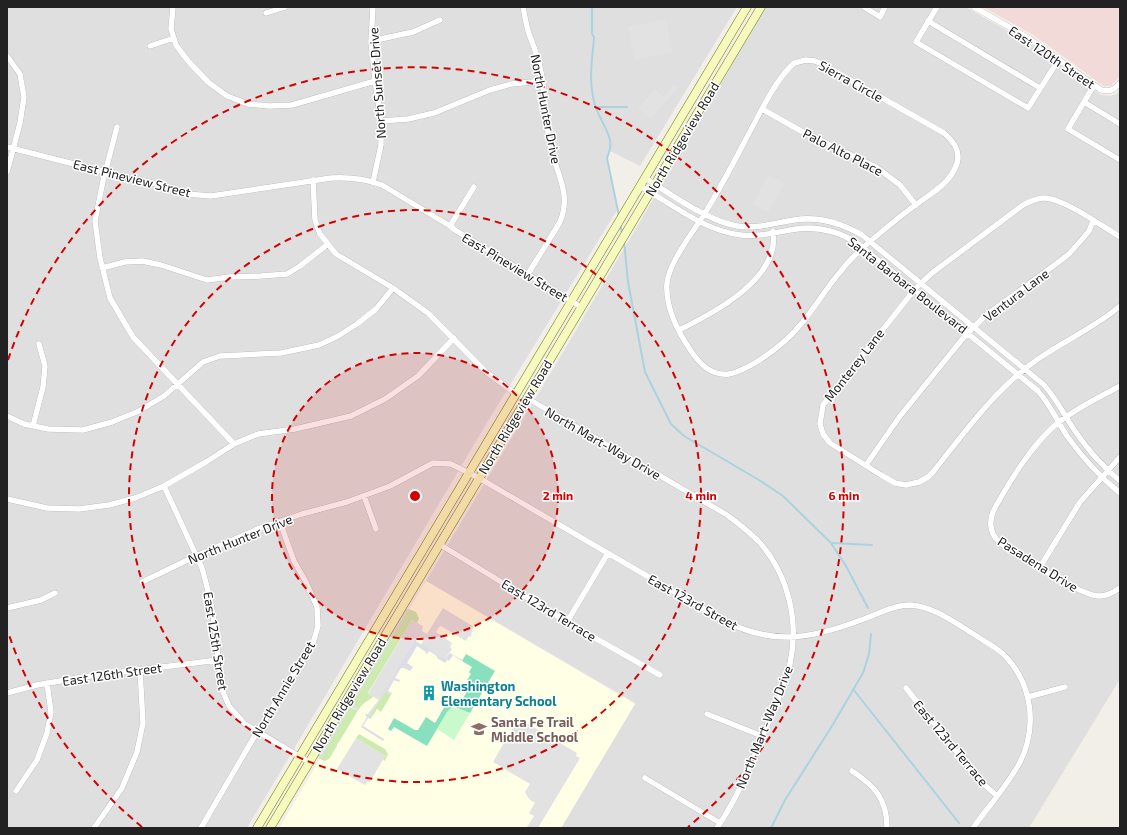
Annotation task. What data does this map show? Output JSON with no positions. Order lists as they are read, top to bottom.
{
  "streets": {
    "main road": ["North Ridgeview Road"],
    "street": [
      "East 120th Street",
      "Sierra Circle",
      "North Sunset Drive",
      "North Hunter Drive",
      "Palo Alto Place",
      "East Pineview Street",
      "Santa Barbara Boulevard",
      "Ventura Lane",
      "Monterey Lane",
      "North Mart-Way Drive",
      "Pasadena Drive",
      "East 123rd Street",
      "East 123rd Terrace",
      "East 125th Street",
      "East 126th Street",
      "North Annie Street"
    ]
  },
  "crossings": [
    ["Sierra Circle", "Palo Alto Place"],
    ["Sierra Circle", "Santa Barbara Boulevard"],
    ["North Sunset Drive", "East Pineview Street"],
    ["North Hunter Drive", "North Ridgeview Road"],
    ["North Hunter Drive", "East Pineview Street"],
    ["North Hunter Drive", "East 123rd Street"],
    ["North Hunter Drive", "East 125th Street"],
    ["North Hunter Drive", "North Annie Street"],
    ["North Ridgeview Road", "East Pineview Street"],
    ["North Ridgeview Road", "Santa Barbara Boulevard"],
    ["North Ridgeview Road", "North Mart-Way Drive"],
    ["North Ridgeview Road", "East 123rd Street"],
    ["North Ridgeview Road", "East 123rd Terrace"],
    ["North Ridgeview Road", "East 125th Street"],
    ["Santa Barbara Boulevard", "Ventura Lane"],
    ["Santa Barbara Boulevard", "Monterey Lane"],
    ["Santa Barbara Boulevard", "Pasadena Drive"],
    ["Ventura Lane", "Monterey Lane"],
    ["North Mart-Way Drive", "East 123rd Street"],
    ["East 123rd Street", "East 123rd Terrace"],
    ["East 125th Street", "East 126th Street"],
    ["East 125th Street", "North Annie Street"]
  ],
  "places": {
    "building": ["Washington Elementary School"],
    "school or university": ["Santa Fe Trail Middle School"]
  },
  "rings": ["2 min", "4 min", "6 min"]
}
